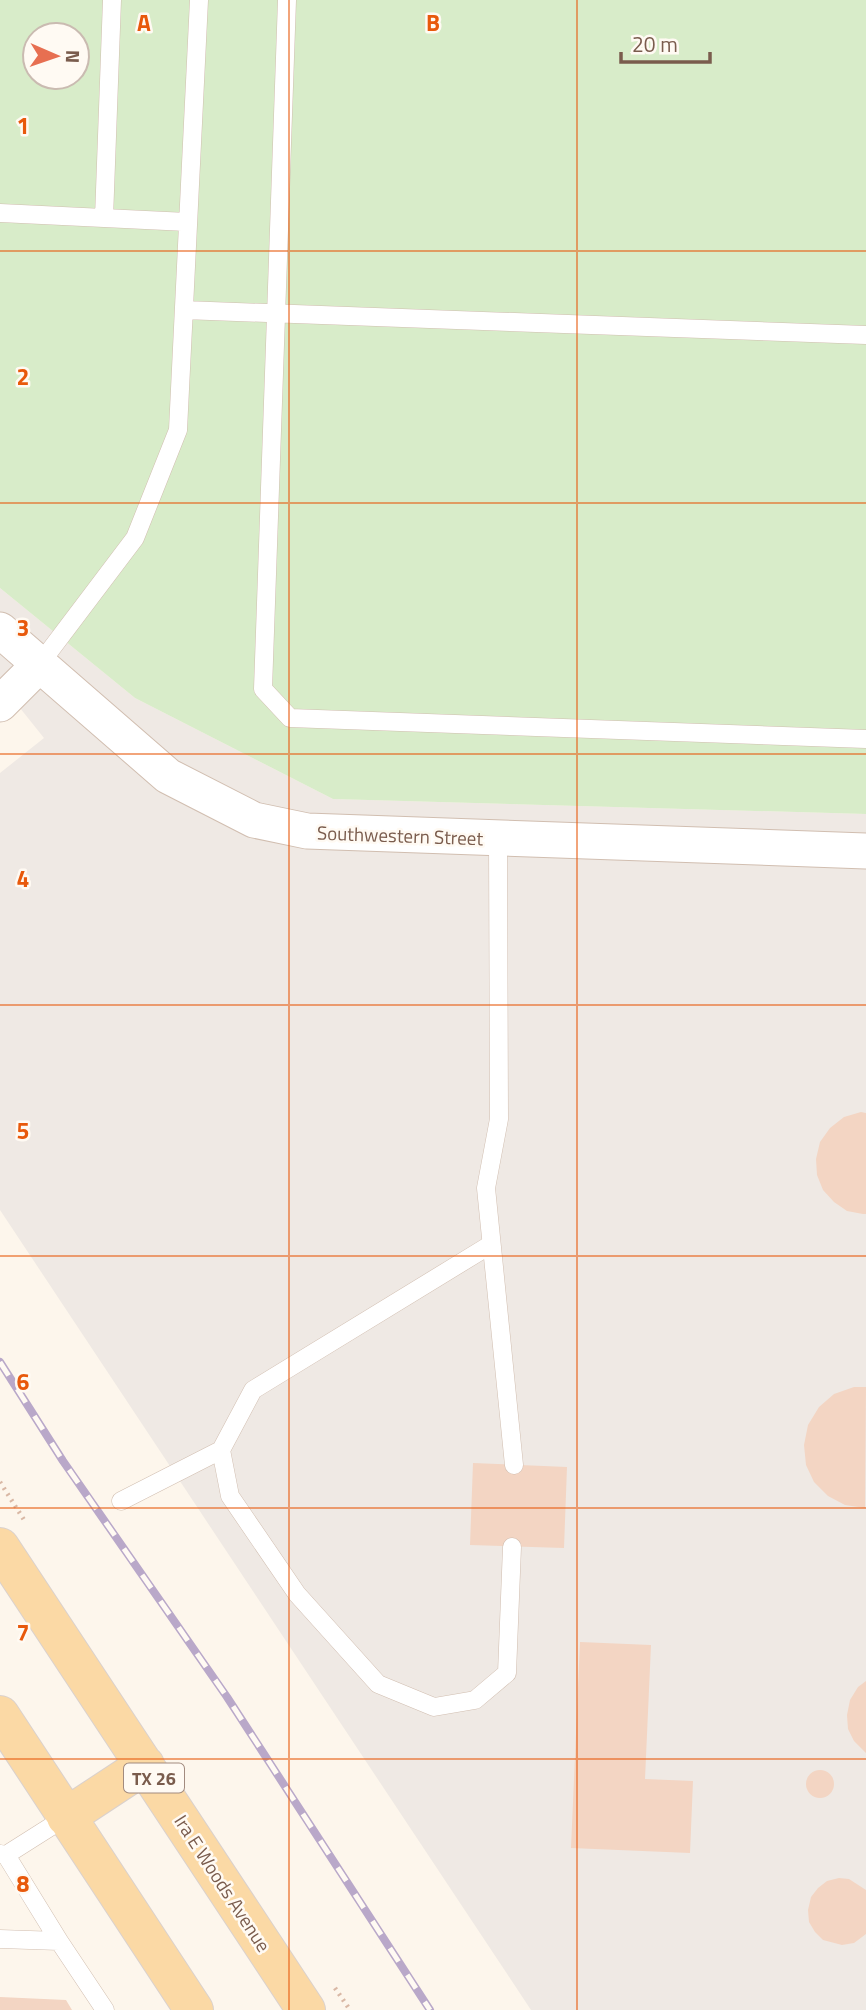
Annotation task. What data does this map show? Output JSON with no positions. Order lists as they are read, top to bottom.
{
  "streets": {
    "main road": ["TX 26", "Ira E Woods Avenue"],
    "street": ["Southwestern Street"]
  },
  "scale_bar": "20 m",
  "north": "right",
  "grid": {
    "columns": ["A", "B"],
    "rows": [
      "1",
      "2",
      "3",
      "4",
      "5",
      "6",
      "7",
      "8"
    ]
  }
}
